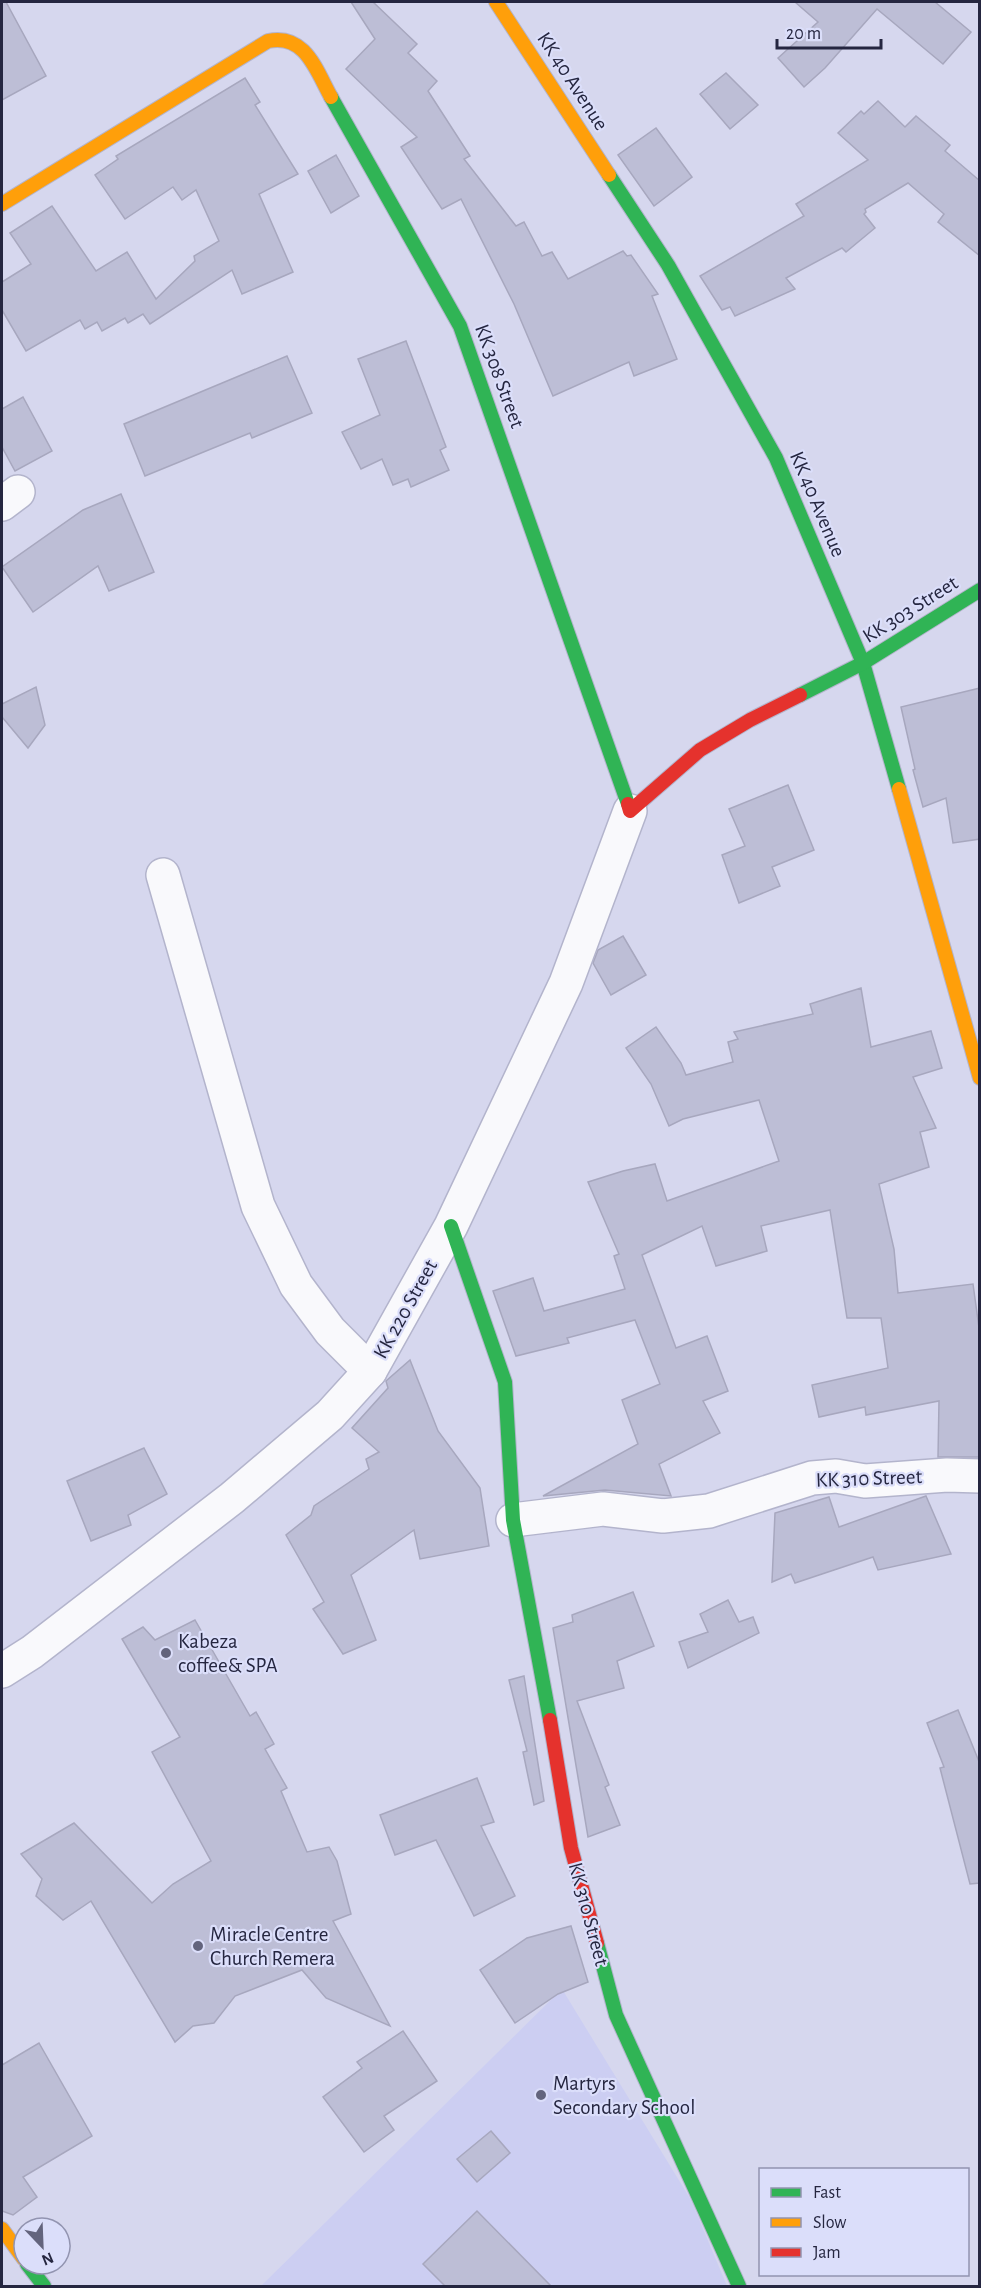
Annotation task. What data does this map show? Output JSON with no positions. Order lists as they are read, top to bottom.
{
  "streets": {
    "street": [
      "KK 40 Avenue",
      "KK 308 Street",
      "KK 303 Street",
      "KK 220 Street",
      "KK 310 Street"
    ]
  },
  "crossings": [
    ["KK 40 Avenue", "KK 303 Street"],
    ["KK 308 Street", "KK 220 Street"],
    ["KK 220 Street", "KK 310 Street"]
  ],
  "places": ["Kabeza coffee& SPA", "Miracle Centre Church Remera", "Martyrs Secondary School"],
  "legend": ["Fast", "Slow", "Jam"],
  "scale_bar": "20 m",
  "north": "bottom right"
}
